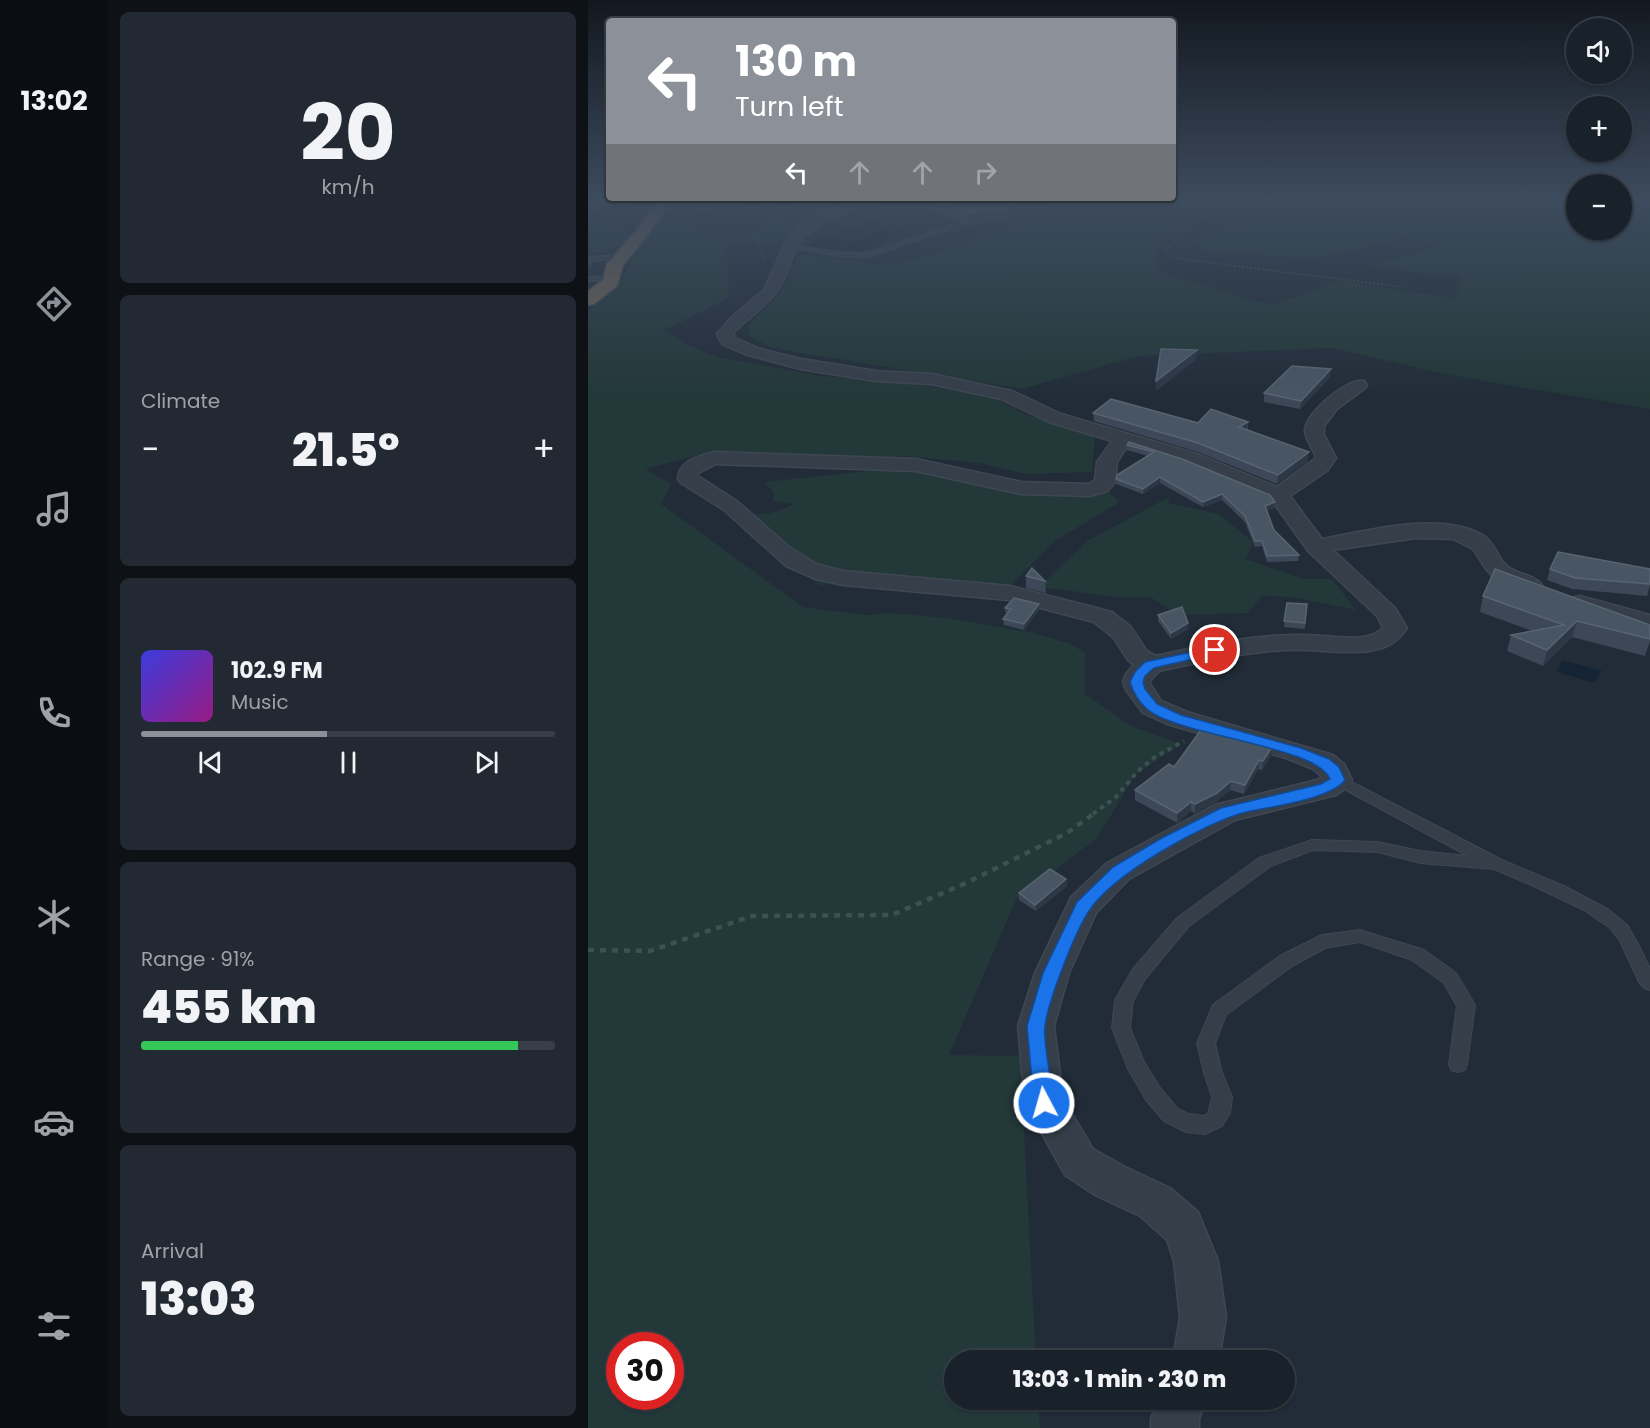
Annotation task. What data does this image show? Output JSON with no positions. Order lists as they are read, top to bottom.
{
  "page": {
    "tabs": "13:02",
    "tile": [
      ["20", "km/h"],
      "Climate",
      ["Range · 91%", "455 km"],
      ["Arrival", "13:03"]
    ],
    "map_buttons": ["+", "−"],
    "turn": ["130 m", "Turn left"],
    "heat": ["−", "21.5°", "+"],
    "song": ["102.9 FM", "Music"],
    "limit": "30",
    "trip": "13:03 · 1 min · 230 m"
  }
}
